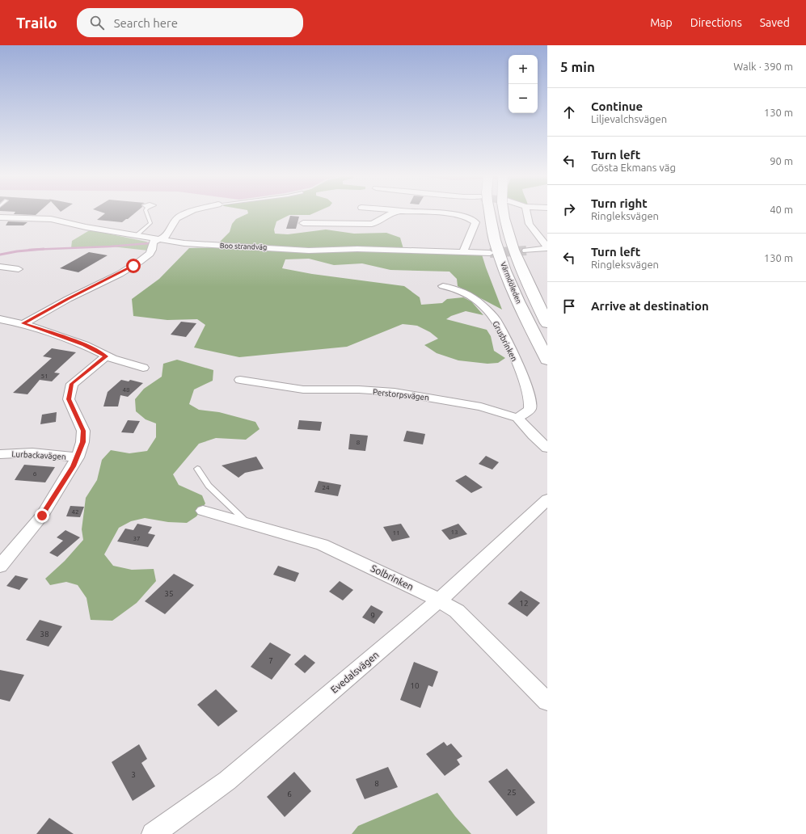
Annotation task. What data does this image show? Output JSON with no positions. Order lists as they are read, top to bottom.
{
  "streets": {
    "highway": ["Värmdöleden"],
    "street": [
      "Boo strandväg",
      "Grusbrinken",
      "Perstorpsvägen",
      "Lurbackavägen",
      "Solbrinken",
      "Evedalsvägen"
    ]
  },
  "crossings": [
    ["Grusbrinken", "Perstorpsvägen"],
    ["Solbrinken", "Evedalsvägen"]
  ],
  "house_numbers": [
    "51",
    "48",
    "8",
    "6",
    "24",
    "42",
    "13",
    "11",
    "37",
    "35",
    "12",
    "9",
    "38",
    "7",
    "10",
    "3",
    "8",
    "25",
    "6"
  ],
  "page": {
    "header": "Trailo",
    "search": "Search here",
    "nav": ["Map", "Directions", "Saved"],
    "heading": ["5 min", "Walk · 390 m"],
    "map_buttons": ["+", "−"],
    "list": [
      ["Continue", "Liljevalchsvägen", "130 m"],
      ["Turn left", "Gösta Ekmans väg", "90 m"],
      ["Turn right", "Ringleksvägen", "40 m"],
      ["Turn left", "Ringleksvägen", "130 m"],
      "Arrive at destination"
    ]
  }
}
